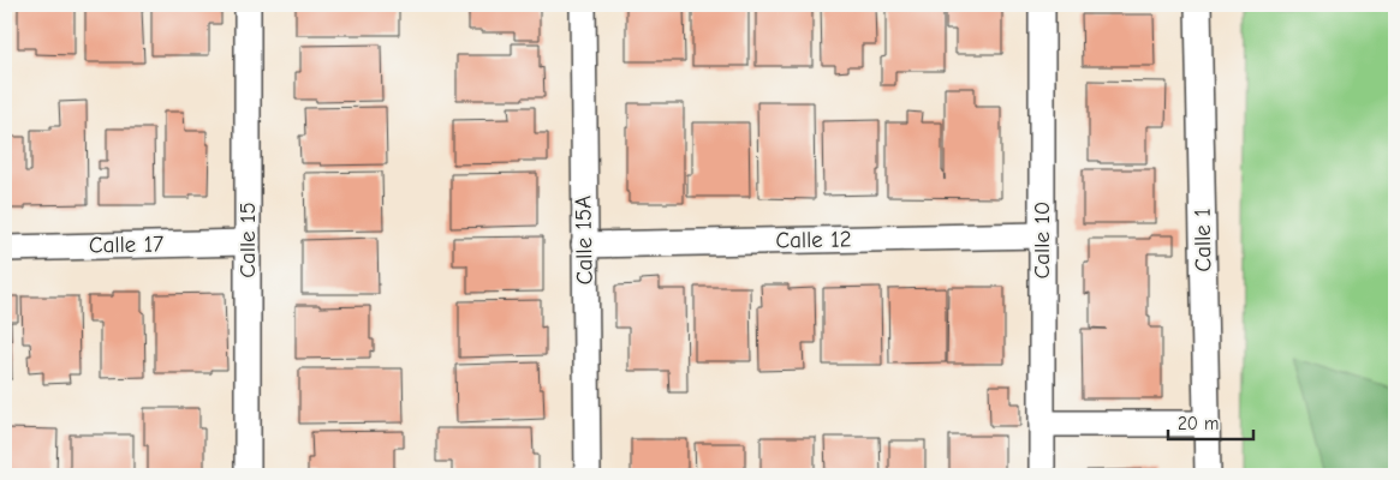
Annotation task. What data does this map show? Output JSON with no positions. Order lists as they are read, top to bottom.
{
  "streets": {
    "street": [
      "Calle 15",
      "Calle 15A",
      "Calle 12",
      "Calle 10",
      "Calle 1",
      "Calle 17"
    ]
  },
  "crossings": [
    ["Calle 15", "Calle 17"],
    ["Calle 15A", "Calle 12"],
    ["Calle 12", "Calle 10"]
  ],
  "scale_bar": "20 m"
}
